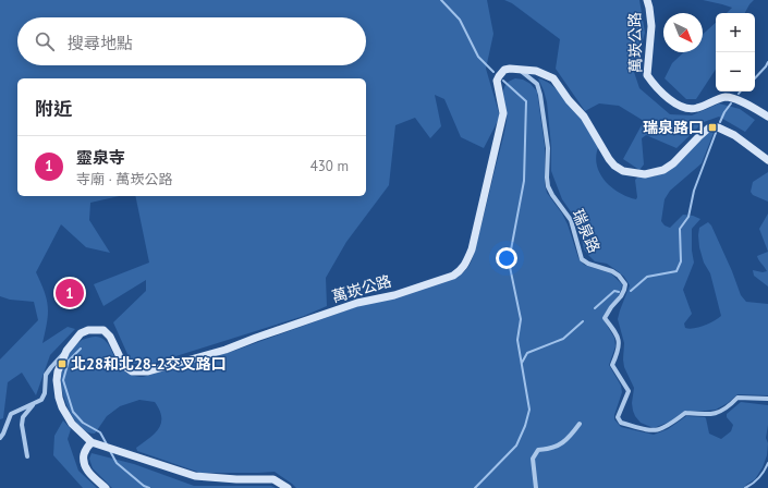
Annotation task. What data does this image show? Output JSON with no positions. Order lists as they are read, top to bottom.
{
  "streets": {
    "street": ["萬崁公路", "瑞泉路"]
  },
  "crossings": [
    ["萬崁公路", "瑞泉路"]
  ],
  "places": {
    "transit": ["瑞泉路口", "北28和北28-2交叉路口"]
  },
  "north": "bottom right",
  "page": {
    "map_buttons": ["+", "−"],
    "search": "搜尋地點",
    "heading": "附近",
    "list": [
      {
        "mark": "1",
        "name": "靈泉寺",
        "note": "寺廟 · 萬崁公路",
        "value": "430 m"
      }
    ],
    "pins": "1"
  }
}
